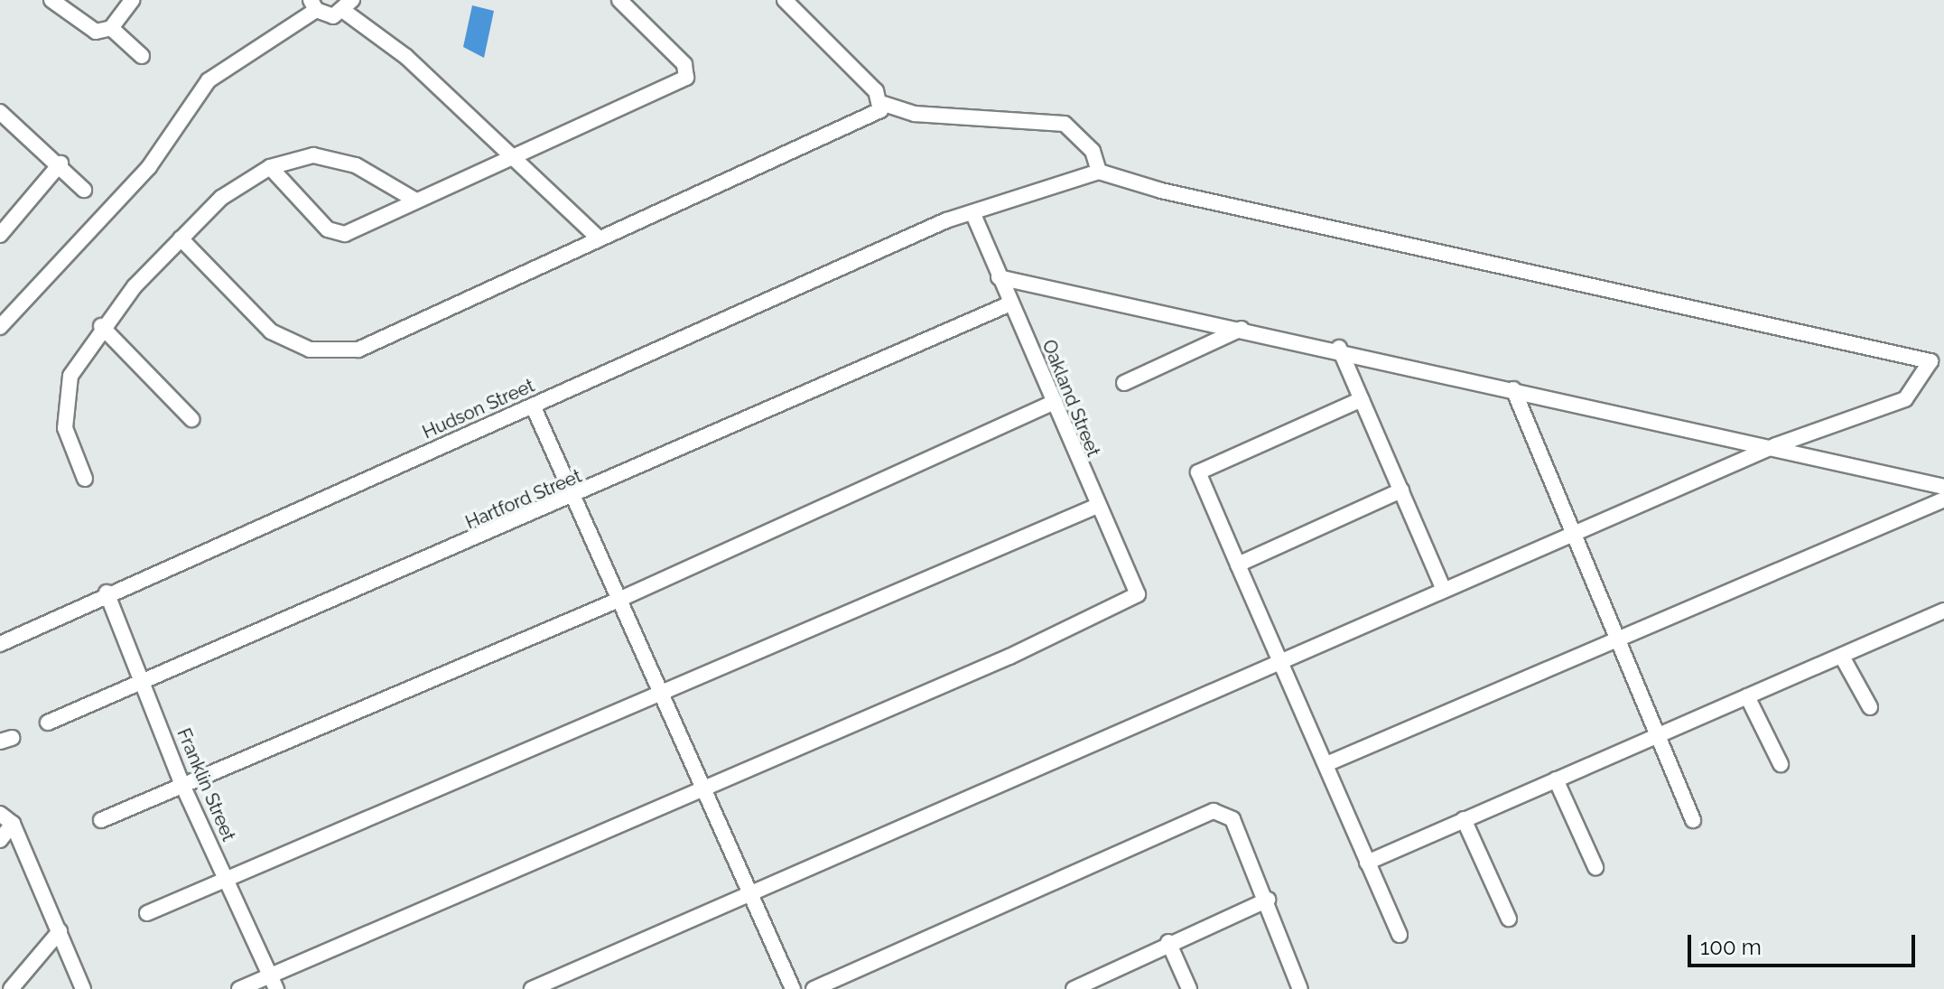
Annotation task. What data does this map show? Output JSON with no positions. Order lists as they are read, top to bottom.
{
  "streets": {
    "street": [
      "Oakland Street",
      "Hudson Street",
      "Hartford Street",
      "Franklin Street"
    ]
  },
  "crossings": [
    ["Oakland Street", "Hudson Street"],
    ["Oakland Street", "Hartford Street"],
    ["Hudson Street", "Franklin Street"],
    ["Hartford Street", "Franklin Street"]
  ],
  "scale_bar": "100 m"
}
